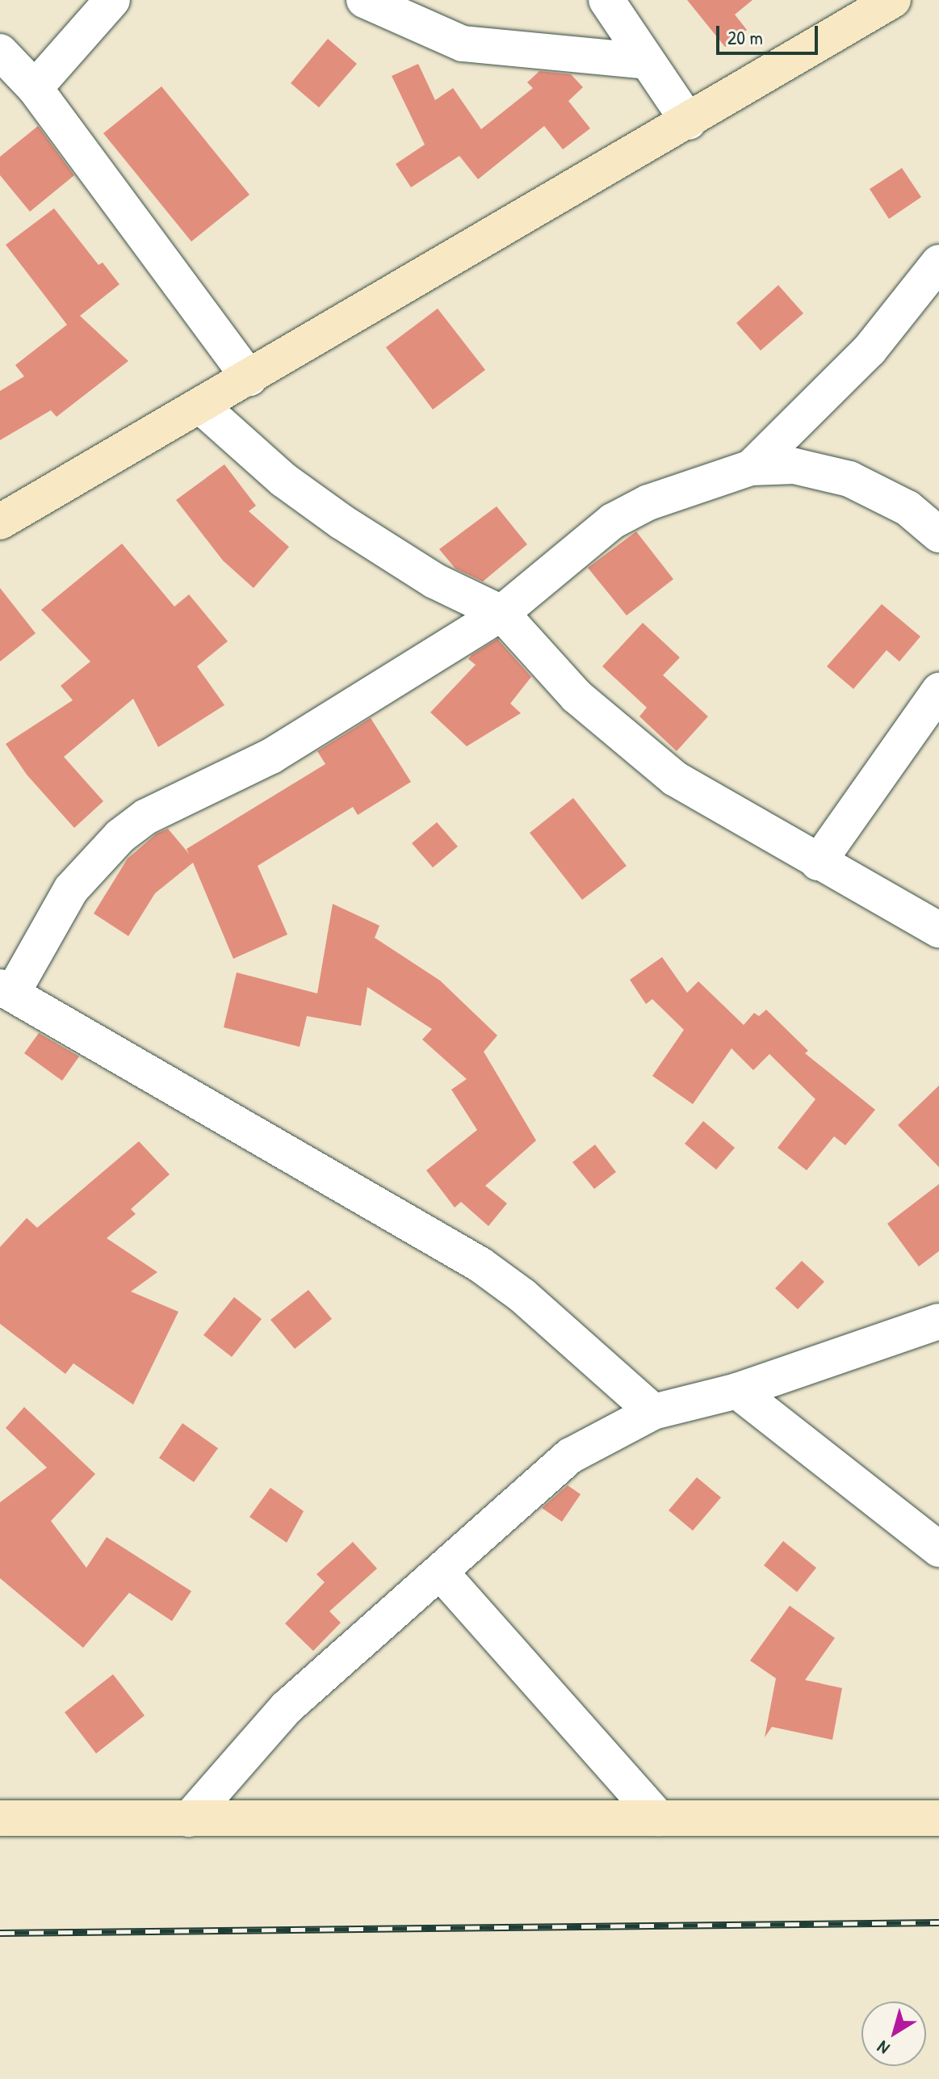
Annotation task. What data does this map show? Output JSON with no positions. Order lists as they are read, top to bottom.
{
  "scale_bar": "20 m",
  "north": "bottom left"
}
